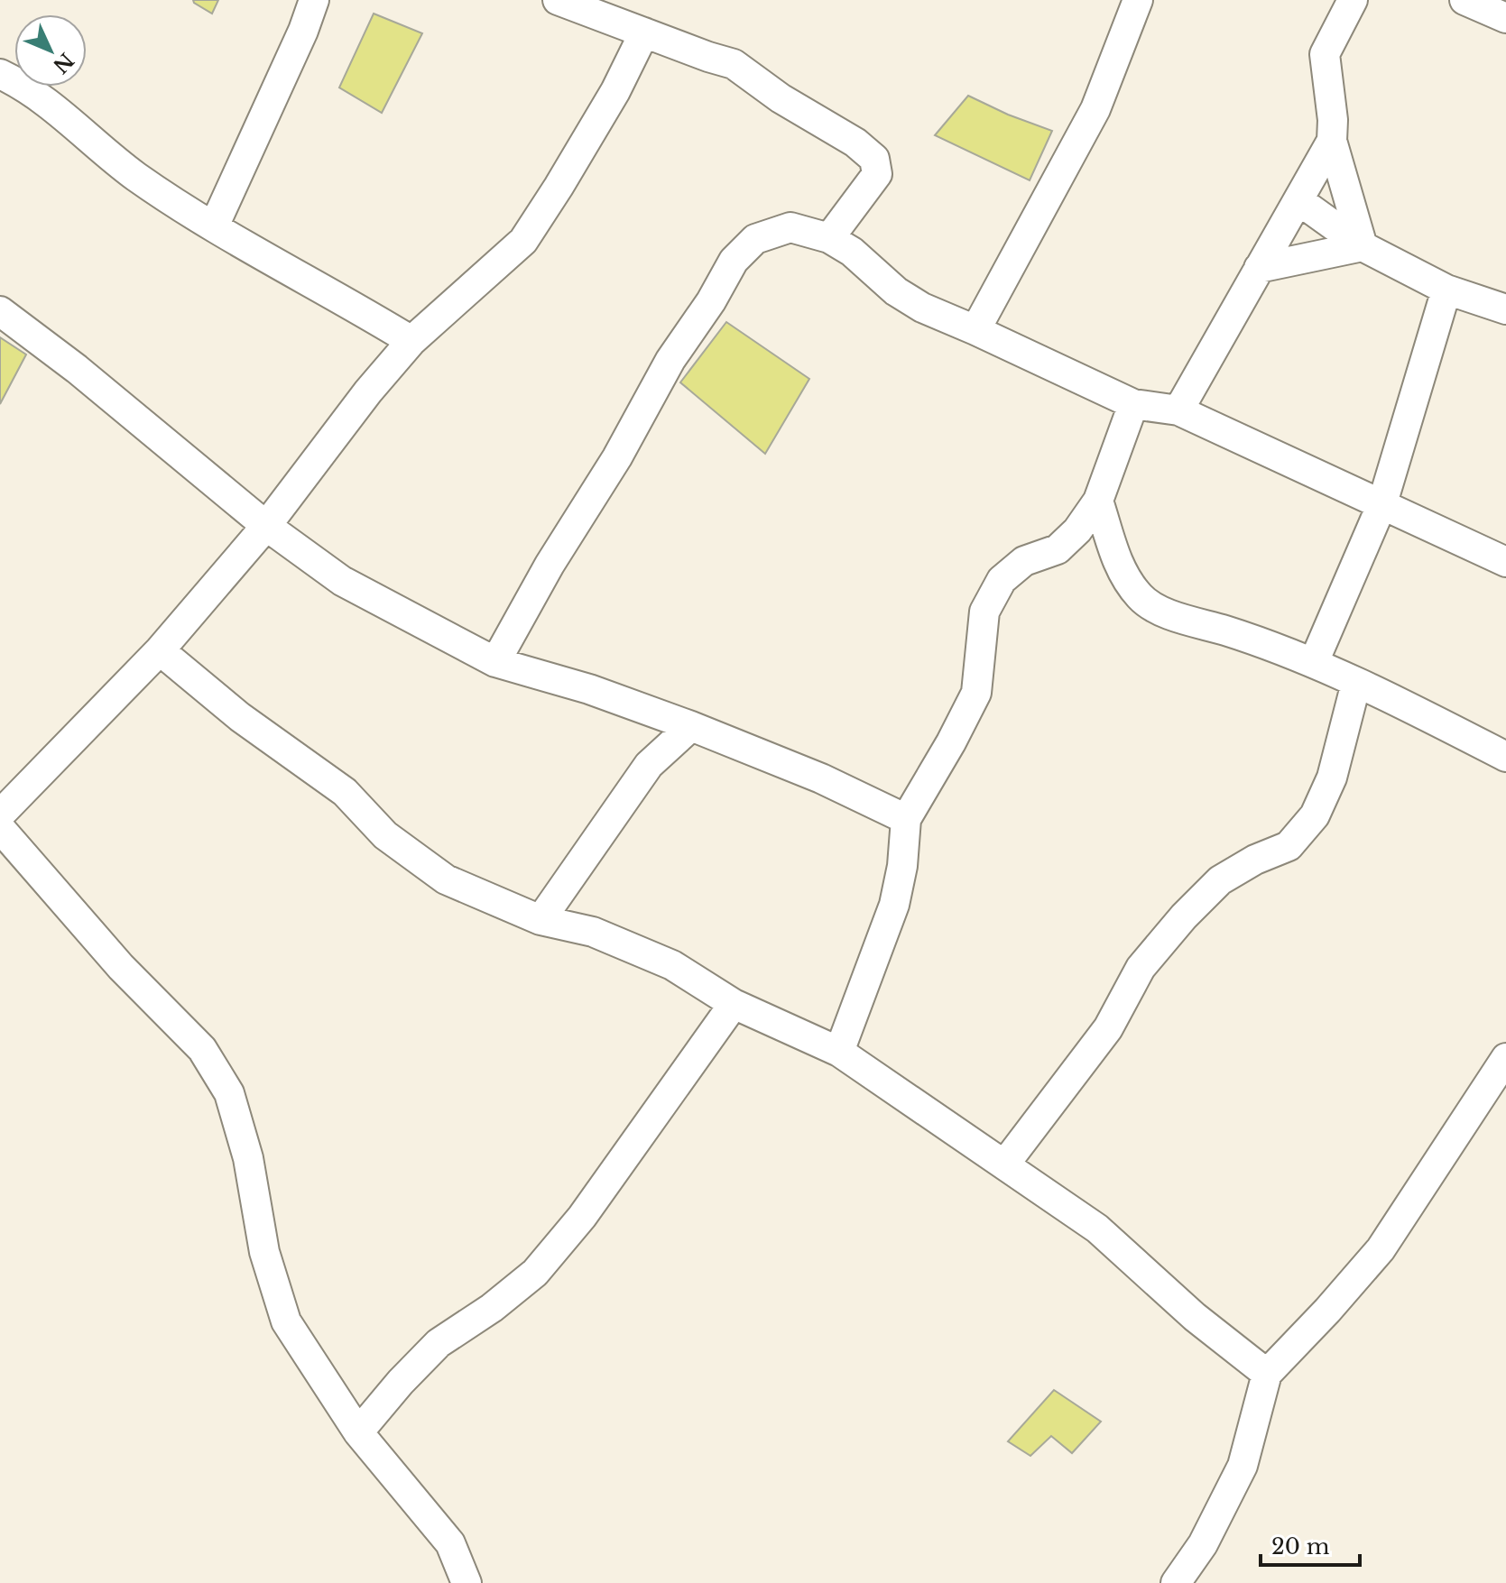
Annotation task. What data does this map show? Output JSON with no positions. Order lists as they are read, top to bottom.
{
  "scale_bar": "20 m",
  "north": "bottom right"
}
